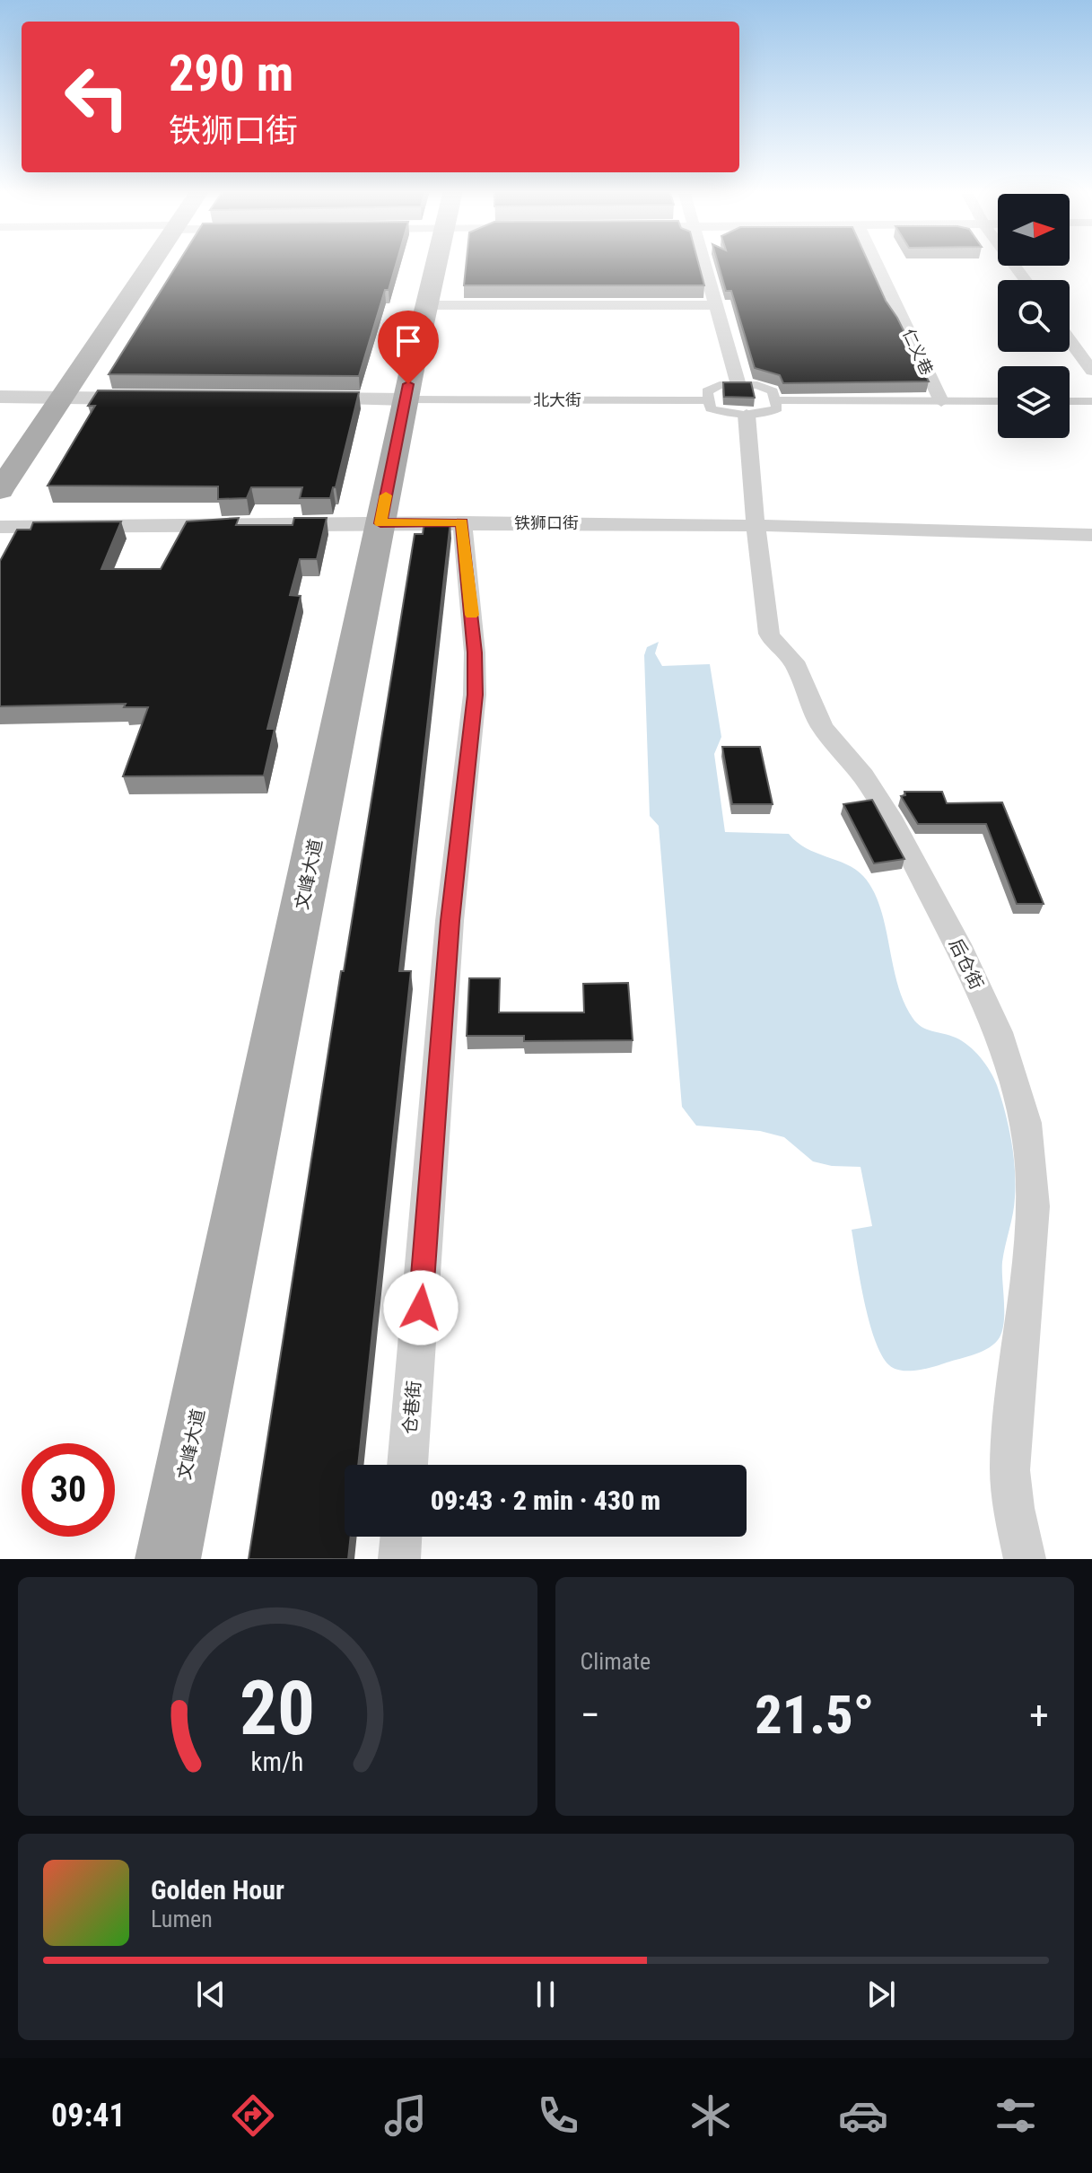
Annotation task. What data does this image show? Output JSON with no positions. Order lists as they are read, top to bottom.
{
  "streets": {
    "main road": ["文峰大道"],
    "street": [
      "仁义巷",
      "北大街",
      "铁狮口街",
      "后仓街",
      "仓巷街"
    ]
  },
  "crossings": [
    ["北大街", "文峰大道"],
    ["铁狮口街", "文峰大道"],
    ["铁狮口街", "后仓街"],
    ["铁狮口街", "仓巷街"]
  ],
  "north": "right",
  "page": {
    "turn": ["290 m", "铁狮口街"],
    "limit": "30",
    "trip": "09:43 · 2 min · 430 m",
    "tile": "Climate",
    "heat": ["−", "21.5°", "+"],
    "song": ["Golden Hour", "Lumen"],
    "tabs": "09:41",
    "gauge": ["20", "km/h"]
  }
}
